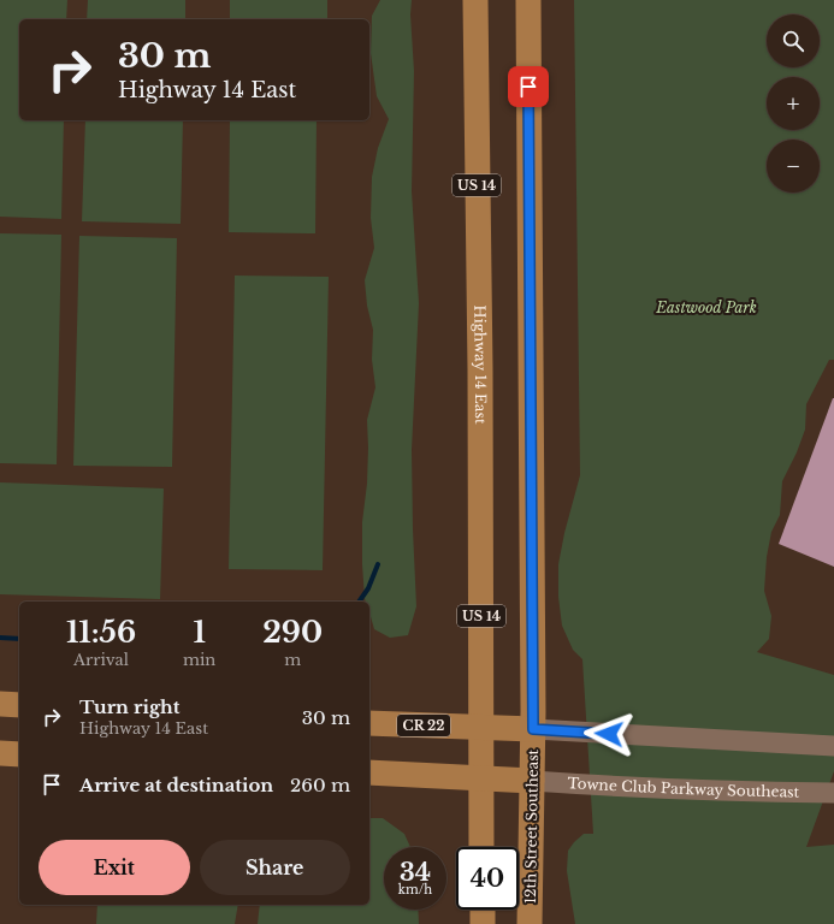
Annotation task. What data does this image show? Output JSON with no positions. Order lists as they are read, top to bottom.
{
  "streets": {
    "main road": [
      "US 14",
      "Highway 14 East",
      "CR 22",
      "12th Street Southeast"
    ],
    "street": ["Towne Club Parkway Southeast"]
  },
  "crossings": [
    ["US 14", "Highway 14 East"],
    ["US 14", "CR 22"],
    ["Highway 14 East", "CR 22"],
    ["CR 22", "12th Street Southeast"],
    ["Towne Club Parkway Southeast", "12th Street Southeast"]
  ],
  "parks": ["Eastwood Park"],
  "page": {
    "map_buttons": ["+", "−"],
    "turn": ["30 m", "Highway 14 East"],
    "eta": [
      "11:56",
      "Arrival",
      "1",
      "min",
      "290",
      "m"
    ],
    "list": [
      {
        "name": "Turn right",
        "note": "Highway 14 East",
        "value": "30 m"
      },
      {
        "name": "Arrive at destination",
        "value": "260 m"
      }
    ],
    "buttons": ["Exit", "Share"],
    "speed": "34 km/h",
    "limit": "40"
  }
}
